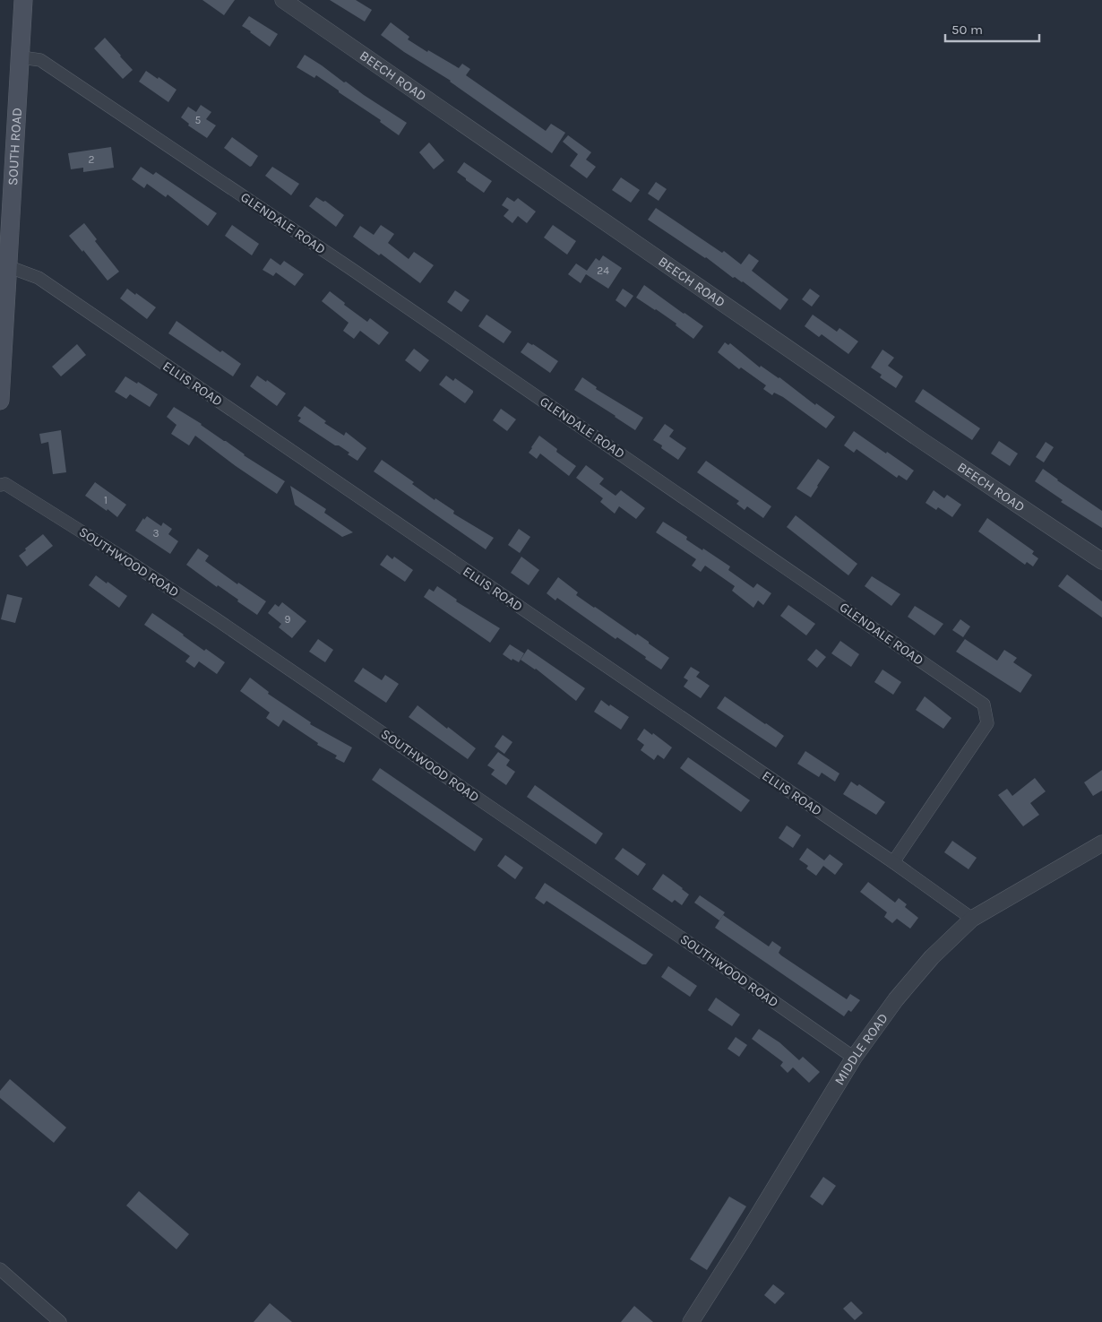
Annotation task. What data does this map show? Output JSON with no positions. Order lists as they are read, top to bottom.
{
  "streets": {
    "main road": ["SOUTH ROAD"],
    "street": [
      "BEECH ROAD",
      "GLENDALE ROAD",
      "ELLIS ROAD",
      "SOUTHWOOD ROAD",
      "MIDDLE ROAD"
    ]
  },
  "crossings": [
    ["SOUTH ROAD", "GLENDALE ROAD"],
    ["SOUTH ROAD", "ELLIS ROAD"],
    ["GLENDALE ROAD", "ELLIS ROAD"],
    ["ELLIS ROAD", "MIDDLE ROAD"],
    ["SOUTHWOOD ROAD", "MIDDLE ROAD"]
  ],
  "house_numbers": [
    "5",
    "2",
    "24",
    "1",
    "3",
    "9"
  ],
  "scale_bar": "50 m"
}
